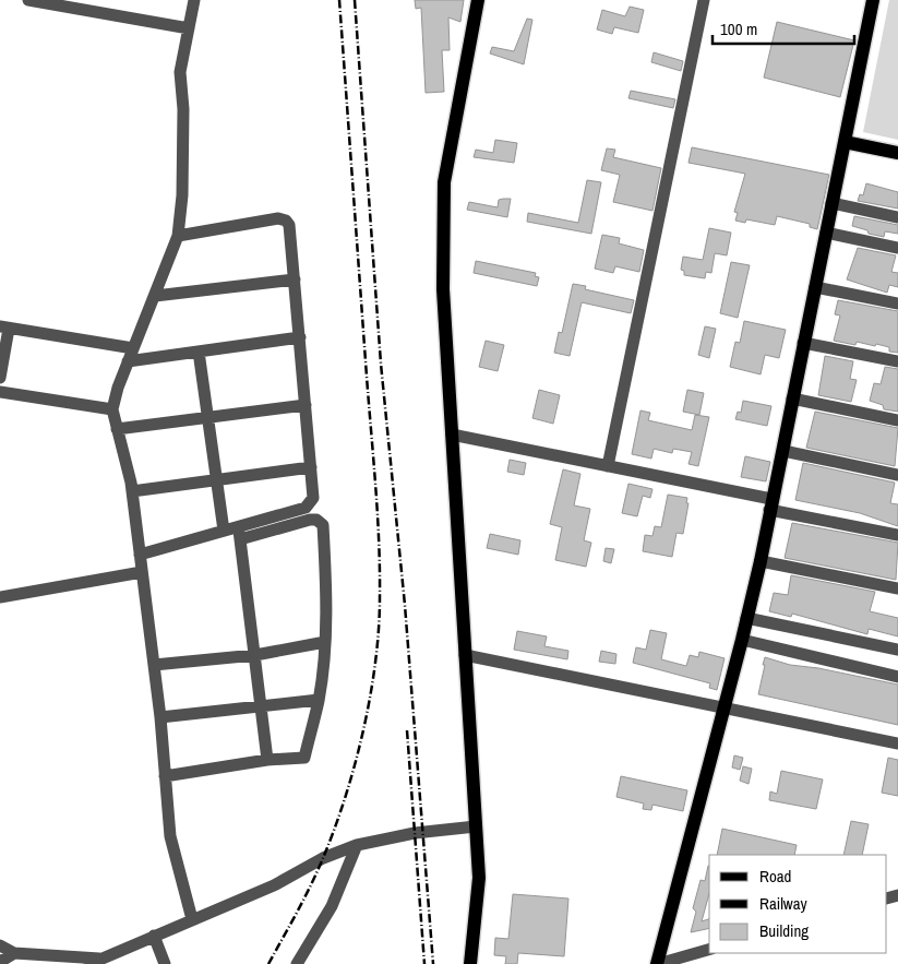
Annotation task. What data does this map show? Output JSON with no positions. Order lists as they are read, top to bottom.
{
  "legend": ["Road", "Railway", "Building"],
  "scale_bar": "100 m"
}
